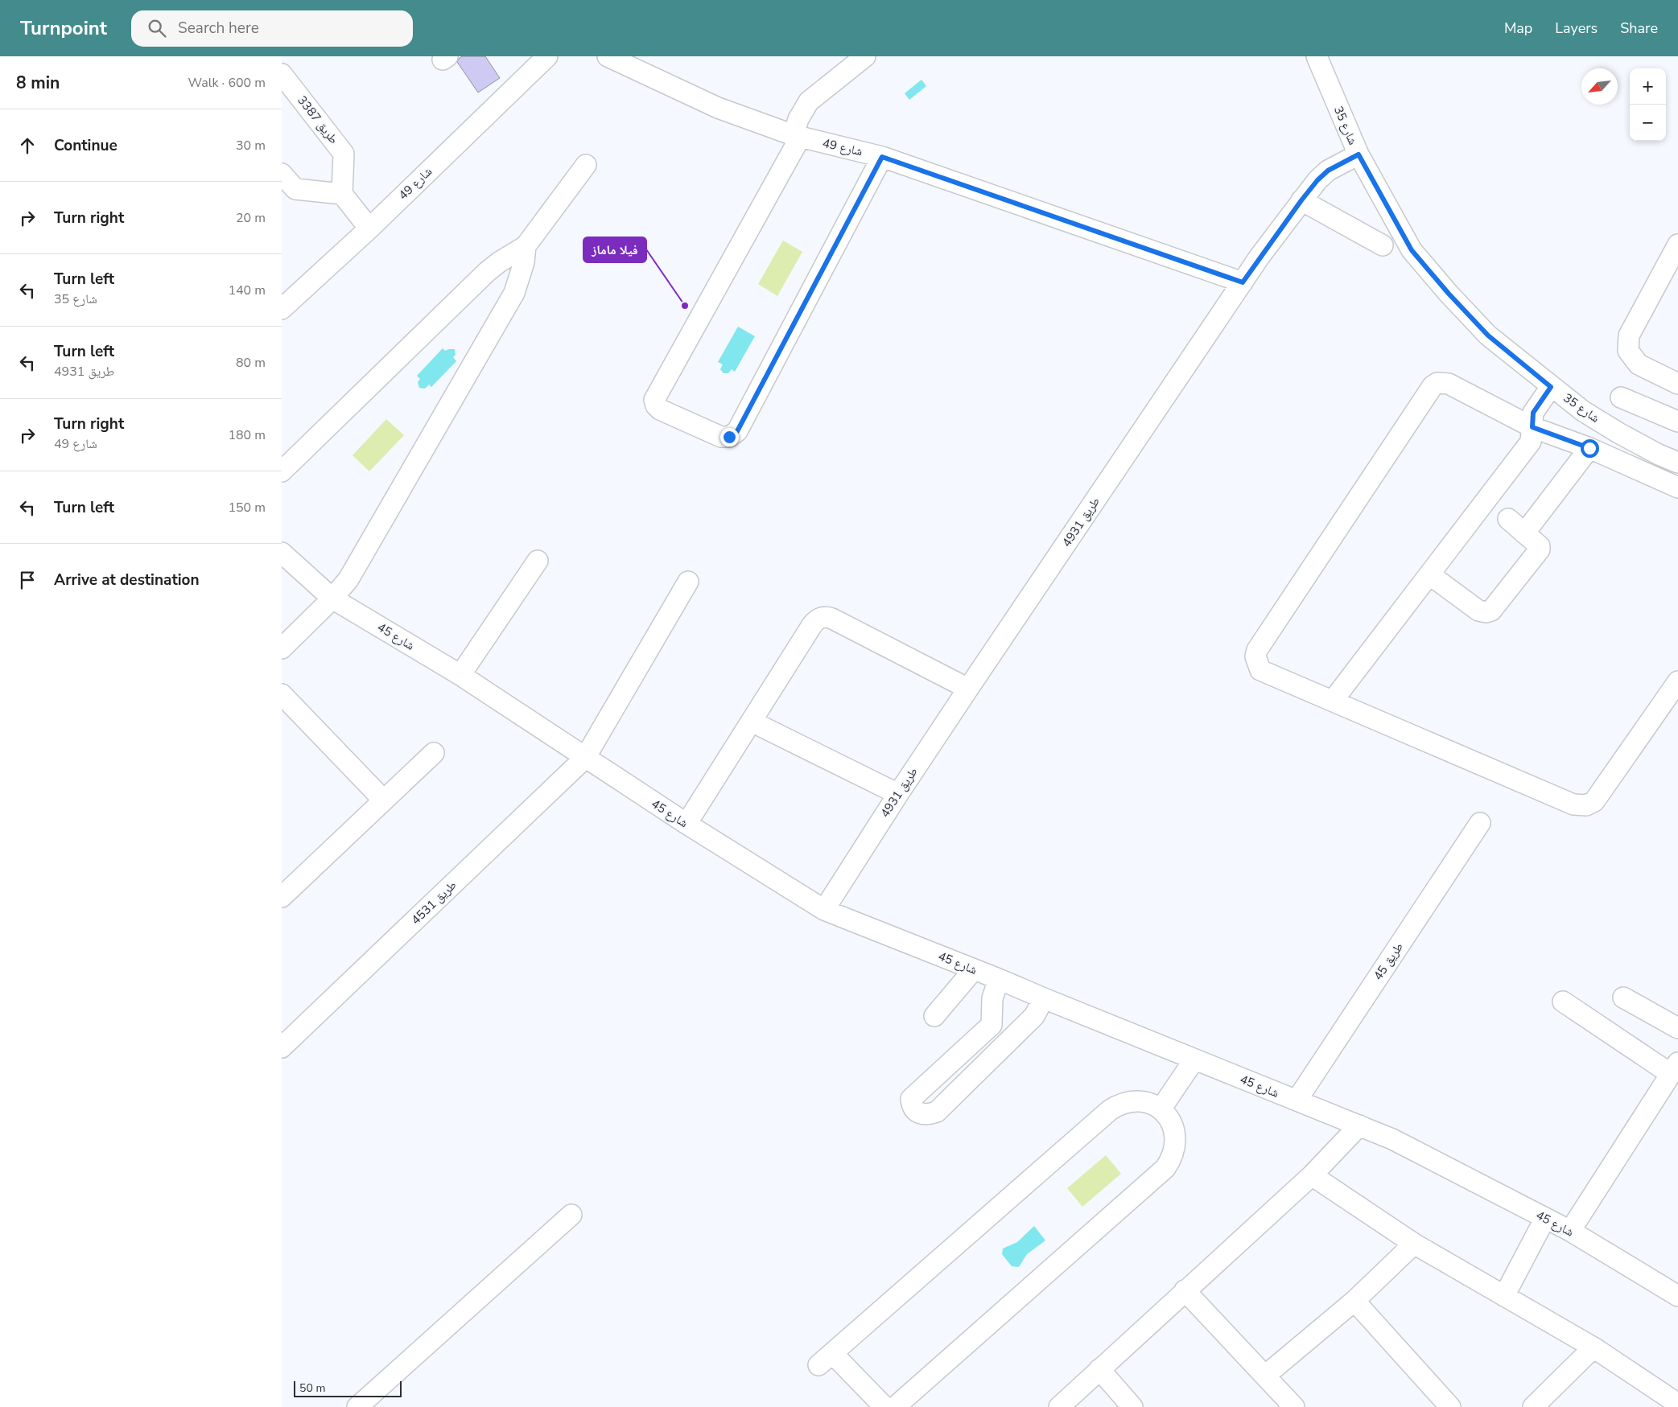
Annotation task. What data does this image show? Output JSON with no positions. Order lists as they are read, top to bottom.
{
  "streets": {
    "street": [
      "طريق 3387",
      "شارع 35",
      "شارع 49",
      "طريق 4931",
      "شارع 45",
      "طريق 4531",
      "طريق 45"
    ]
  },
  "crossings": [
    ["شارع 35", "طريق 4931"],
    ["شارع 49", "طريق 4931"],
    ["طريق 4931", "شارع 45"],
    ["شارع 45", "طريق 4531"],
    ["شارع 45", "طريق 45"]
  ],
  "places": ["فيلا ماماز"],
  "scale_bar": "50 m",
  "north": "bottom left",
  "page": {
    "header": "Turnpoint",
    "search": "Search here",
    "nav": ["Map", "Layers", "Share"],
    "heading": ["8 min", "Walk · 600 m"],
    "map_buttons": ["+", "−"],
    "list": [
      ["Continue", "30 m"],
      ["Turn right", "20 m"],
      ["Turn left", "شارع 35", "140 m"],
      ["Turn left", "طريق 4931", "80 m"],
      ["Turn right", "شارع 49", "180 m"],
      ["Turn left", "150 m"],
      "Arrive at destination"
    ],
    "scale": "50 m"
  }
}
